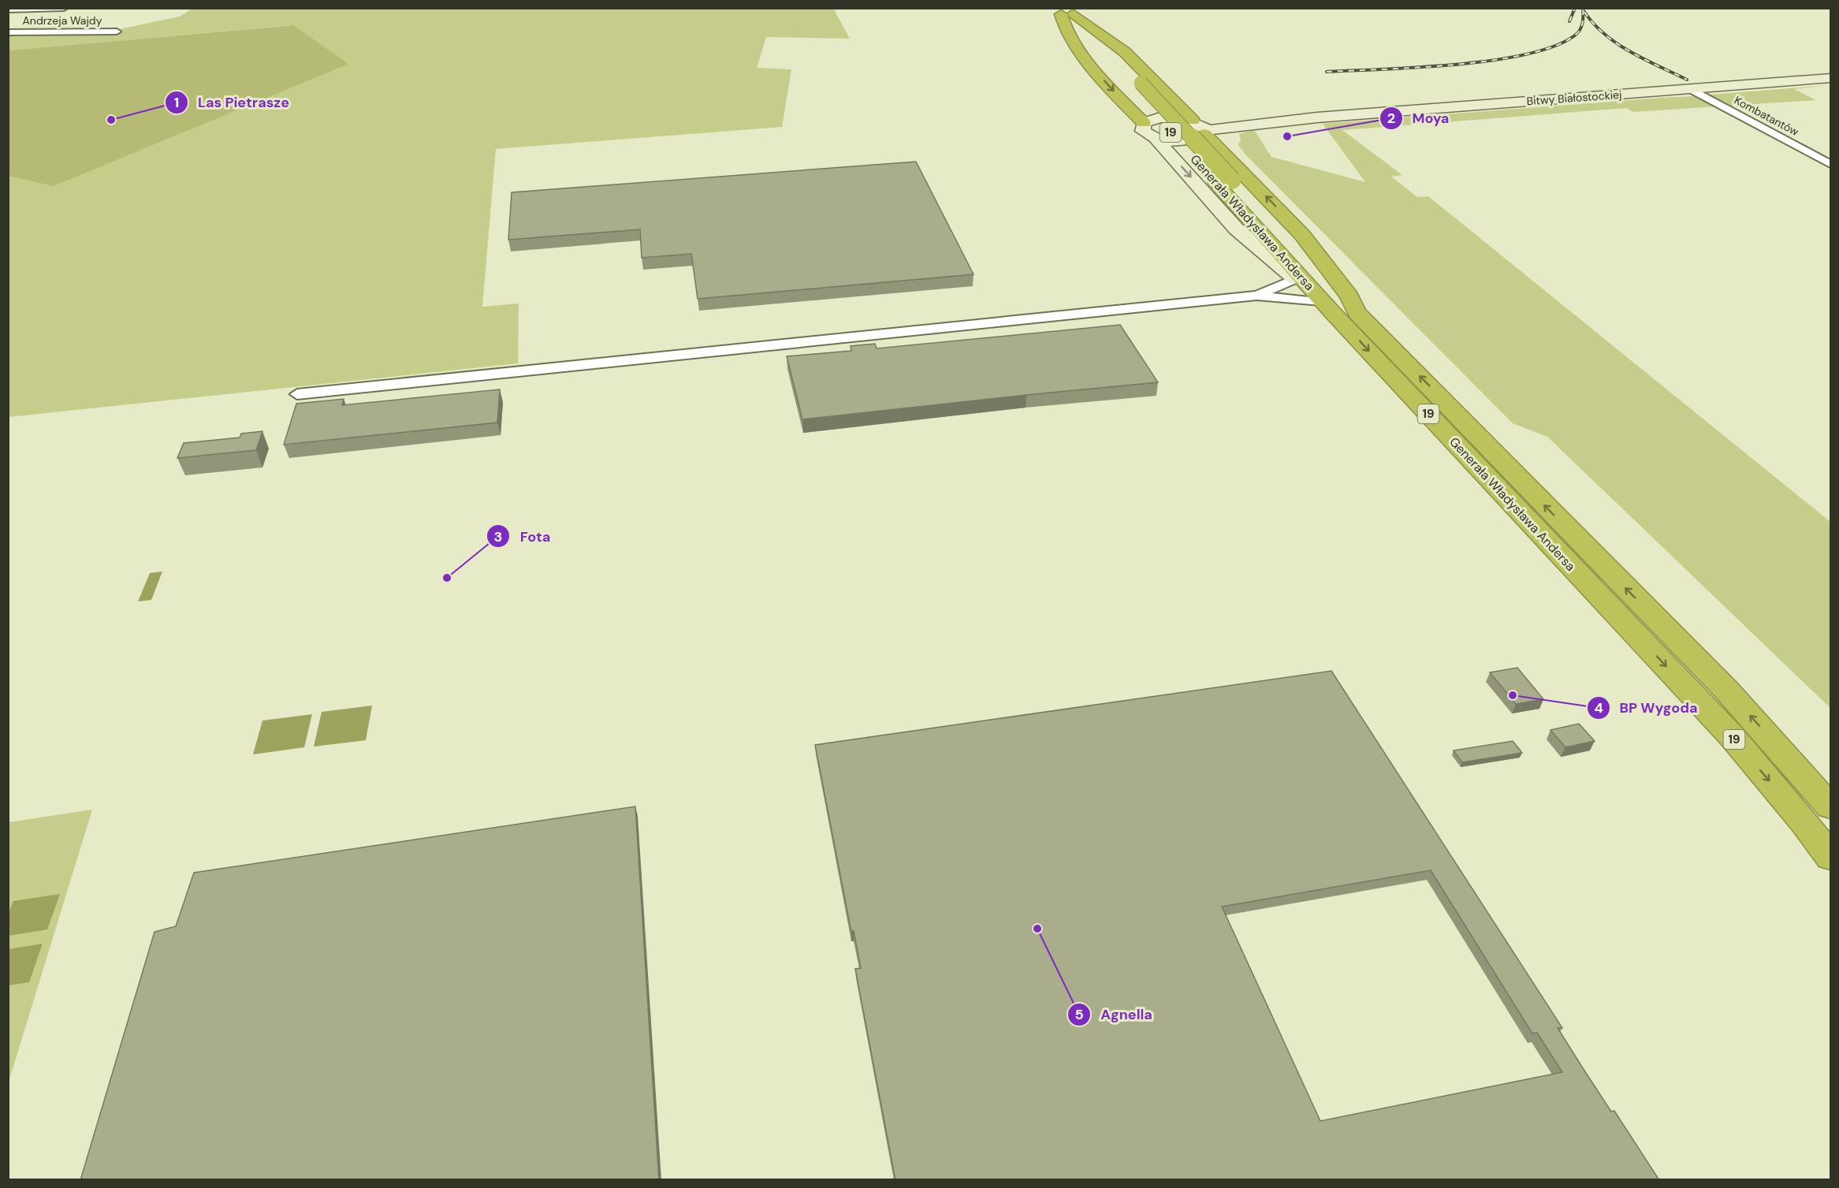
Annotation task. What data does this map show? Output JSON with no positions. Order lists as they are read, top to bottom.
{
  "streets": {
    "highway": ["19", "Generała Władysława Andersa"],
    "street": ["Andrzeja Wajdy", "Bitwy Białostockiej", "Kombatantów"]
  },
  "crossings": [
    ["Bitwy Białostockiej", "Kombatantów"]
  ],
  "places": [
    "Las Pietrasze",
    "Moya",
    "Fota",
    "BP Wygoda",
    "Agnella"
  ]
}
